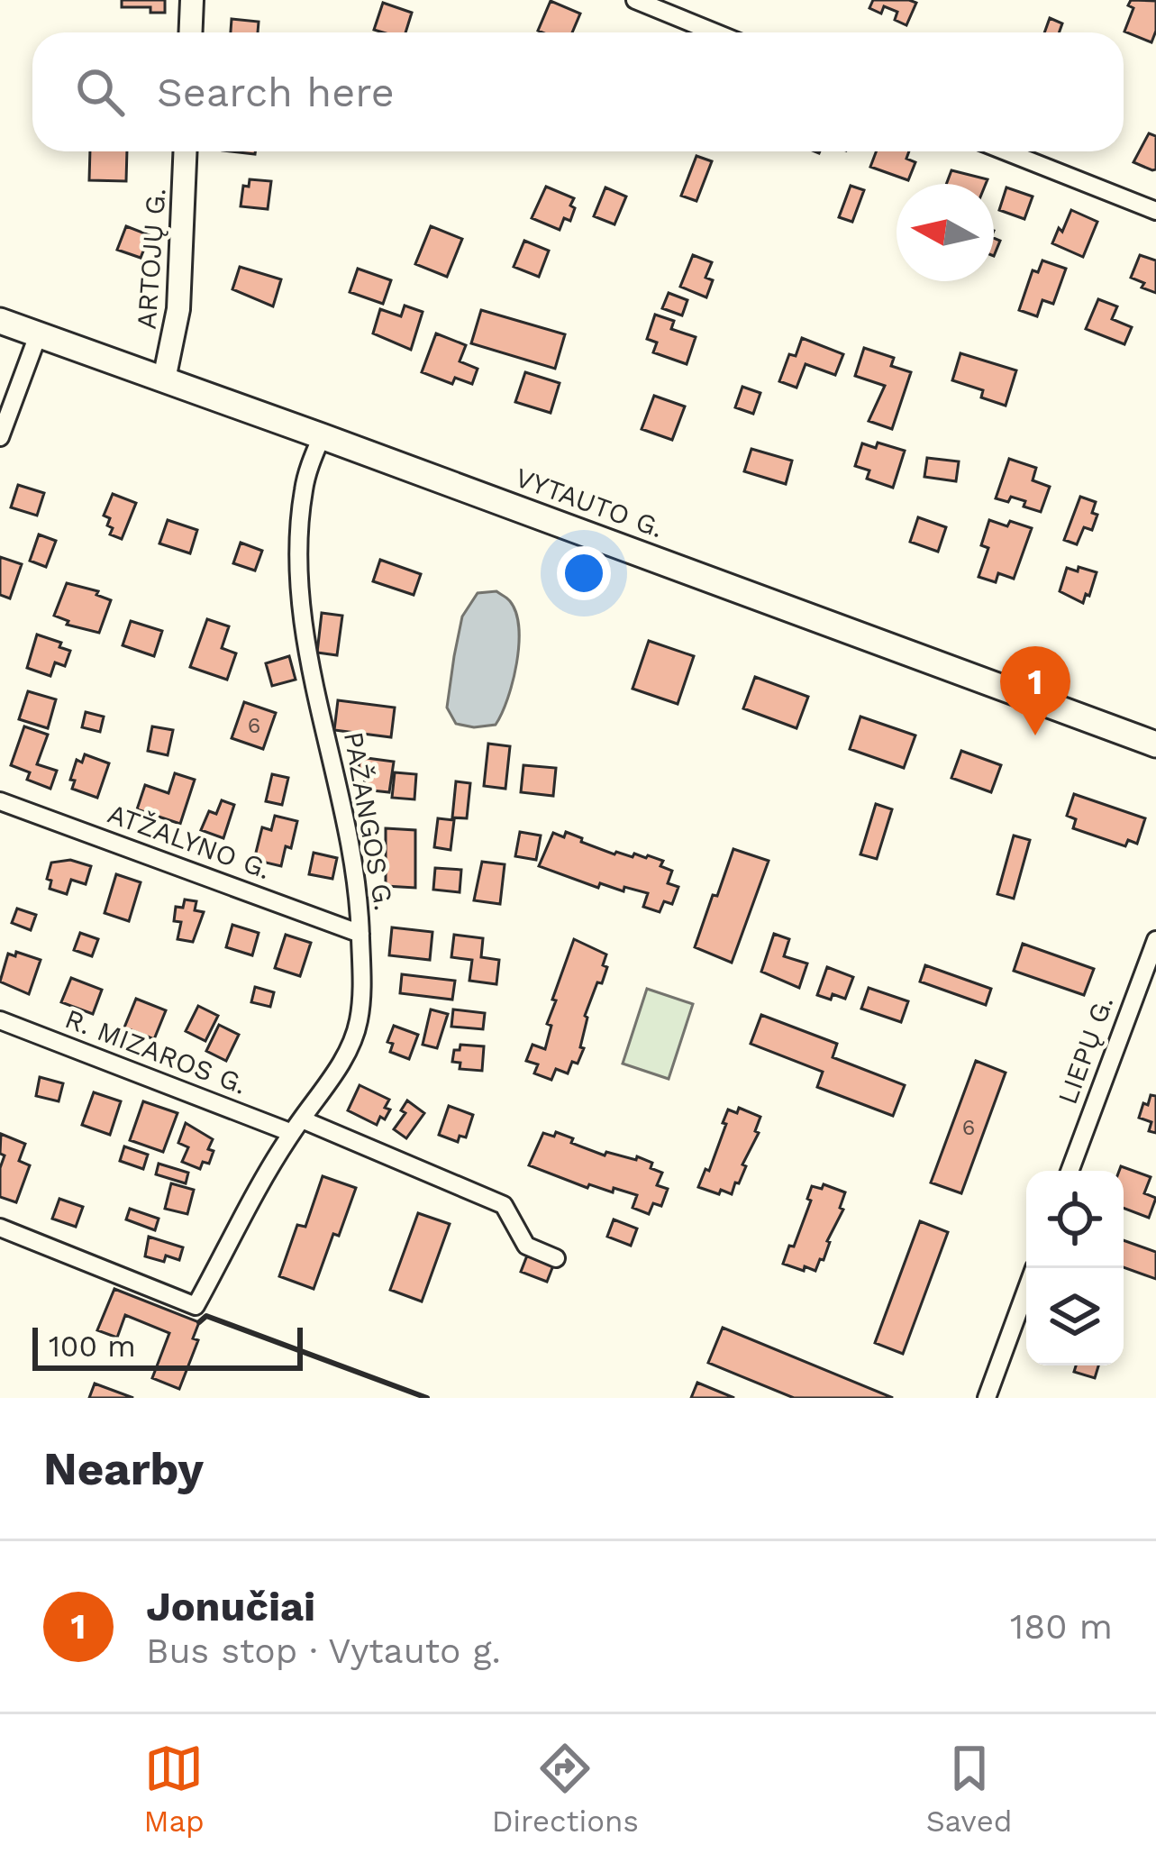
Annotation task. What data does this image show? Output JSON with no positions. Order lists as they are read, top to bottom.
{
  "streets": {
    "main road": ["ARTOJŲ G.", "VYTAUTO G."],
    "street": [
      "PAŽANGOS G.",
      "ATŽALYNO G.",
      "LIEPŲ G.",
      "R. MIZAROS G."
    ]
  },
  "crossings": [
    ["ARTOJŲ G.", "VYTAUTO G."],
    ["VYTAUTO G.", "PAŽANGOS G."],
    ["PAŽANGOS G.", "ATŽALYNO G."],
    ["PAŽANGOS G.", "R. MIZAROS G."]
  ],
  "house_numbers": ["6", "6"],
  "scale_bar": "100 m",
  "north": "left",
  "page": {
    "search": "Search here",
    "pins": "1",
    "scale": "100 m",
    "heading": "Nearby",
    "list": [
      {
        "mark": "1",
        "name": "Jonučiai",
        "note": "Bus stop · Vytauto g.",
        "value": "180 m"
      }
    ],
    "nav": ["Map", "Directions", "Saved"]
  }
}
